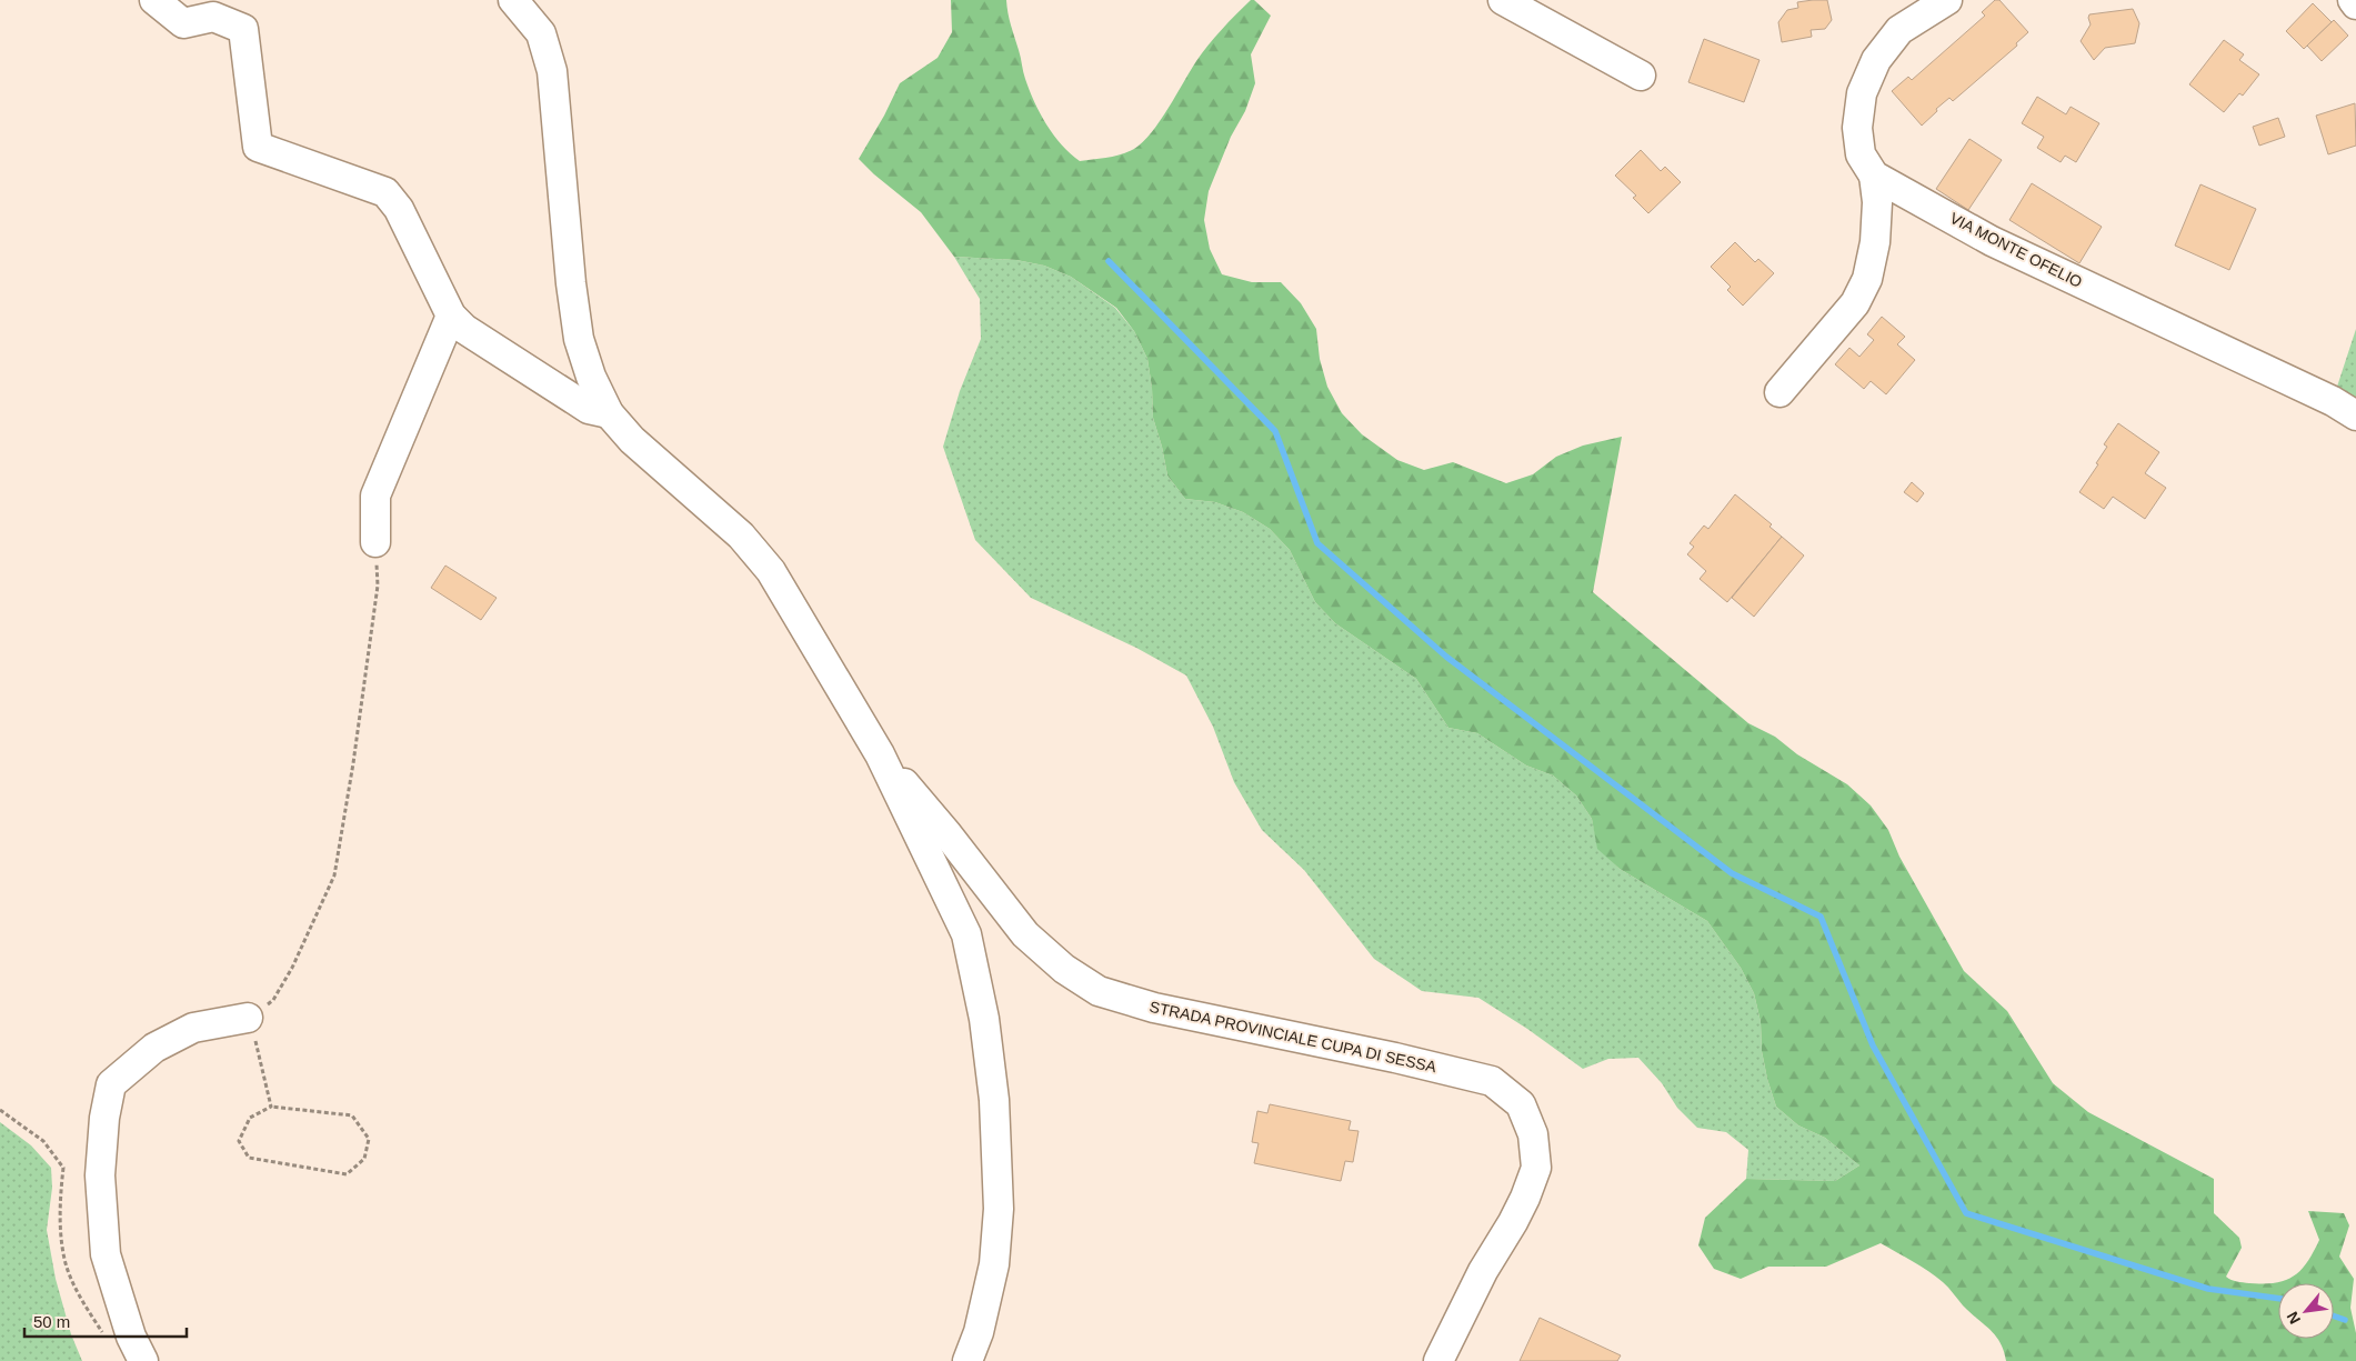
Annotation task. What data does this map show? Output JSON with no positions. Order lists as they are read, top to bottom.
{
  "streets": {
    "street": ["VIA MONTE OFELIO", "STRADA PROVINCIALE CUPA DI SESSA"]
  },
  "scale_bar": "50 m",
  "north": "bottom left"
}
